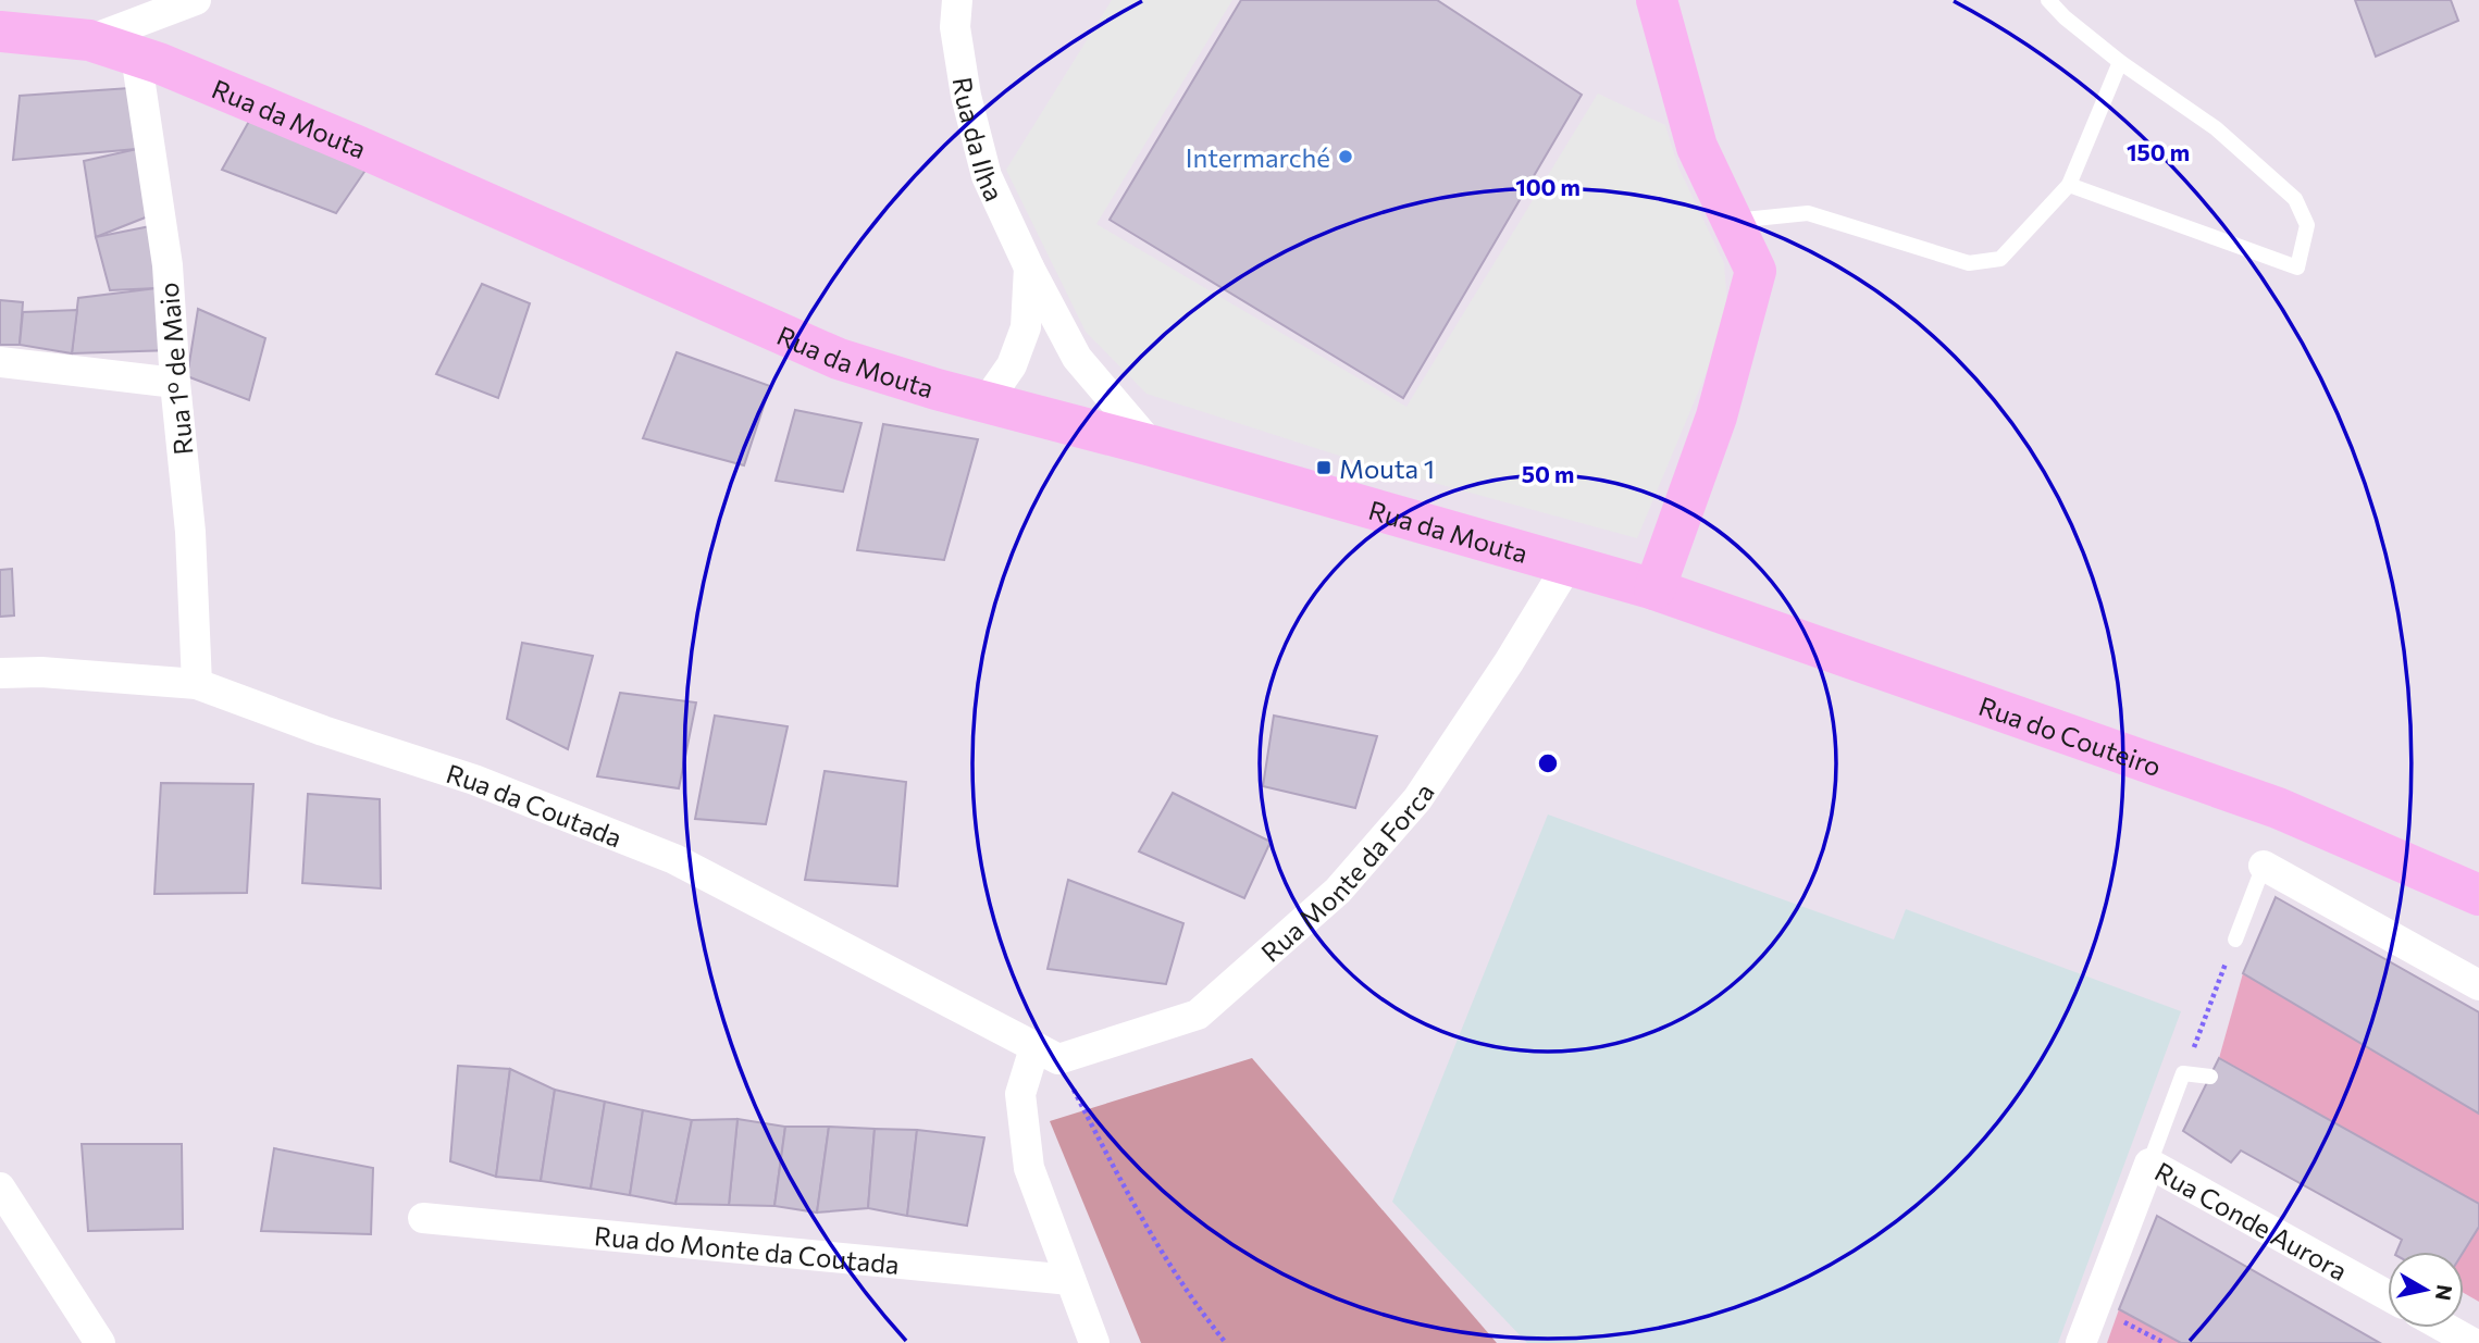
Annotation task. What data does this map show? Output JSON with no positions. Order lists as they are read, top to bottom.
{
  "streets": {
    "main road": ["Rua da Mouta", "Rua do Couteiro"],
    "street": [
      "Rua da Ilha",
      "Rua 1º de Maio",
      "Rua da Coutada",
      "Rua Monte da Forca",
      "Rua Conde Aurora",
      "Rua do Monte da Coutada"
    ]
  },
  "crossings": [
    ["Rua da Mouta", "Rua da Ilha"],
    ["Rua da Mouta", "Rua 1º de Maio"],
    ["Rua da Mouta", "Rua do Couteiro"],
    ["Rua da Mouta", "Rua Monte da Forca"],
    ["Rua 1º de Maio", "Rua da Coutada"],
    ["Rua da Coutada", "Rua Monte da Forca"]
  ],
  "places": {
    "other": ["Intermarché"],
    "transit": ["Mouta 1"]
  },
  "north": "right",
  "rings": ["150 m", "100 m", "50 m"]
}
